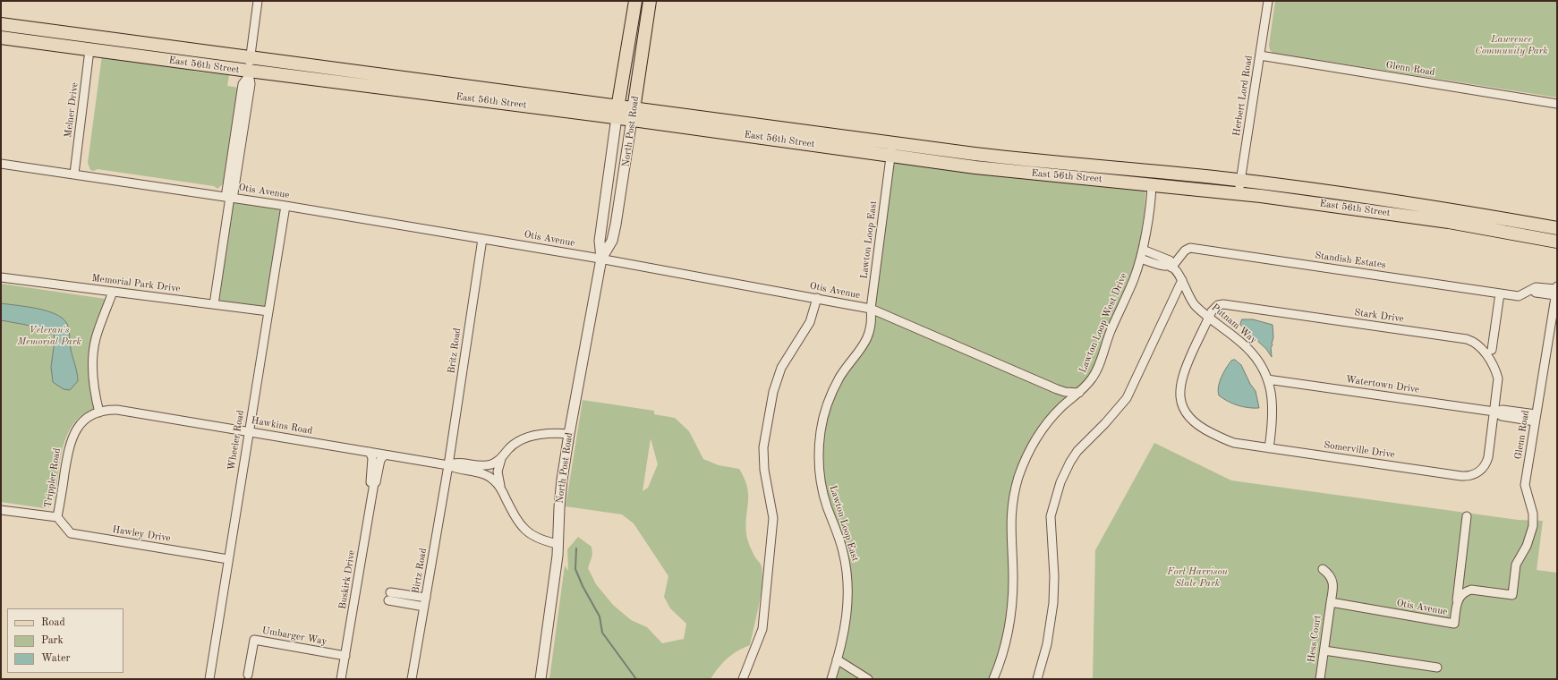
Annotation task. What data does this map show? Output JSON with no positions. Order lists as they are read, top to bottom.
{
  "streets": {
    "main road": ["East 56th Street", "North Post Road"],
    "street": [
      "Glenn Road",
      "Herbert Lord Road",
      "Melner Drive",
      "Otis Avenue",
      "Lawton Loop East",
      "Standish Estates",
      "Memorial Park Drive",
      "Stark Drive",
      "Lawton Loop West Drive",
      "Putnam Way",
      "Britz Road",
      "Watertown Drive",
      "Hawkins Road",
      "Wheeler Road",
      "Somerville Drive",
      "Trippler Road",
      "Hawley Drive",
      "Birtz Road",
      "Buskirk Drive",
      "Umbarger Way",
      "Hess Court"
    ]
  },
  "crossings": [
    ["East 56th Street", "Herbert Lord Road"],
    ["East 56th Street", "Melner Drive"],
    ["East 56th Street", "North Post Road"],
    ["East 56th Street", "Lawton Loop East"],
    ["East 56th Street", "Lawton Loop West Drive"],
    ["Glenn Road", "Herbert Lord Road"],
    ["Glenn Road", "Otis Avenue"],
    ["Glenn Road", "Standish Estates"],
    ["Glenn Road", "Watertown Drive"],
    ["Melner Drive", "Otis Avenue"],
    ["North Post Road", "Otis Avenue"],
    ["North Post Road", "Hawkins Road"],
    ["Otis Avenue", "Lawton Loop East"],
    ["Otis Avenue", "Lawton Loop West Drive"],
    ["Otis Avenue", "Britz Road"],
    ["Otis Avenue", "Wheeler Road"],
    ["Otis Avenue", "Hess Court"],
    ["Standish Estates", "Putnam Way"],
    ["Memorial Park Drive", "Wheeler Road"],
    ["Stark Drive", "Putnam Way"],
    ["Stark Drive", "Watertown Drive"],
    ["Stark Drive", "Somerville Drive"],
    ["Lawton Loop West Drive", "Putnam Way"],
    ["Putnam Way", "Watertown Drive"],
    ["Putnam Way", "Somerville Drive"],
    ["Britz Road", "Hawkins Road"],
    ["Britz Road", "Birtz Road"],
    ["Watertown Drive", "Somerville Drive"],
    ["Hawkins Road", "Wheeler Road"],
    ["Hawkins Road", "Trippler Road"],
    ["Hawkins Road", "Birtz Road"],
    ["Hawkins Road", "Buskirk Drive"],
    ["Wheeler Road", "Hawley Drive"],
    ["Trippler Road", "Hawley Drive"],
    ["Buskirk Drive", "Umbarger Way"]
  ],
  "parks": ["Lawrence Community Park", "Veteran's Memorial Park", "Fort Harrison State Park"],
  "legend": ["Road", "Park", "Water"]
}
